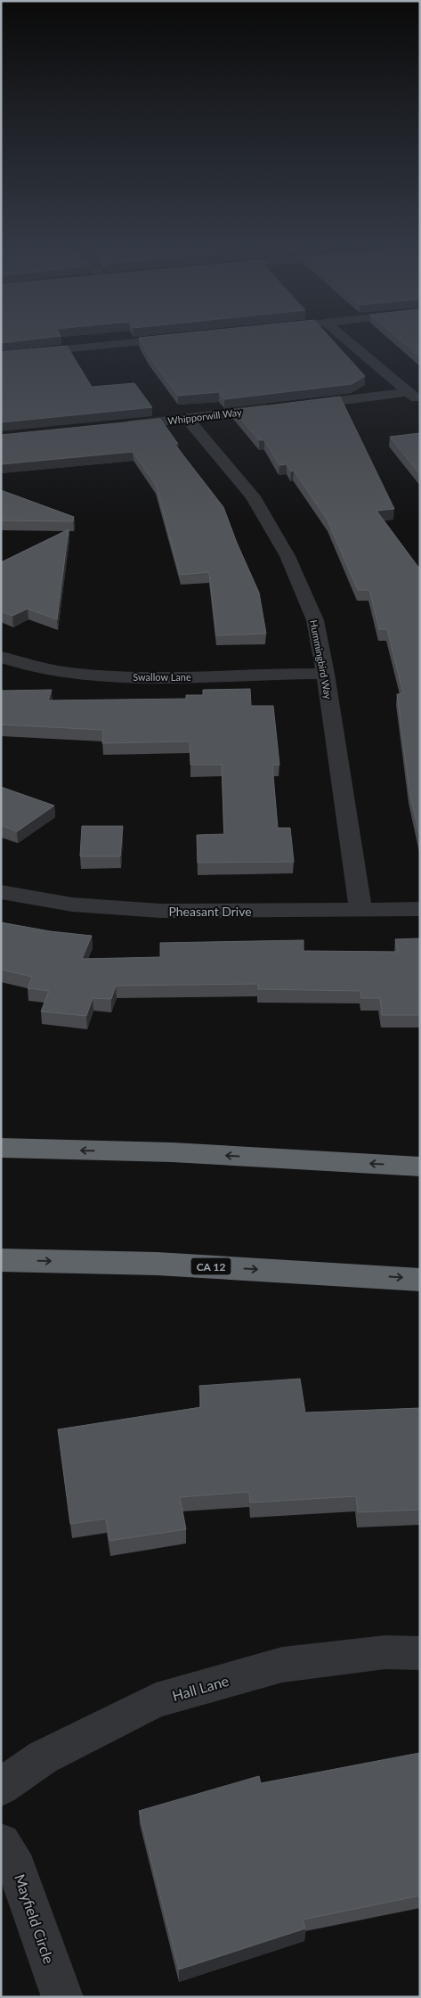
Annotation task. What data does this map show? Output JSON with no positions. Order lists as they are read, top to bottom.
{
  "streets": {
    "highway": ["CA 12"],
    "street": [
      "Whipporwill Way",
      "Hummingbird Way",
      "Swallow Lane",
      "Pheasant Drive",
      "Hall Lane",
      "Mayfield Circle"
    ]
  },
  "crossings": [
    ["Whipporwill Way", "Hummingbird Way"],
    ["Hummingbird Way", "Swallow Lane"],
    ["Hummingbird Way", "Pheasant Drive"]
  ]
}
